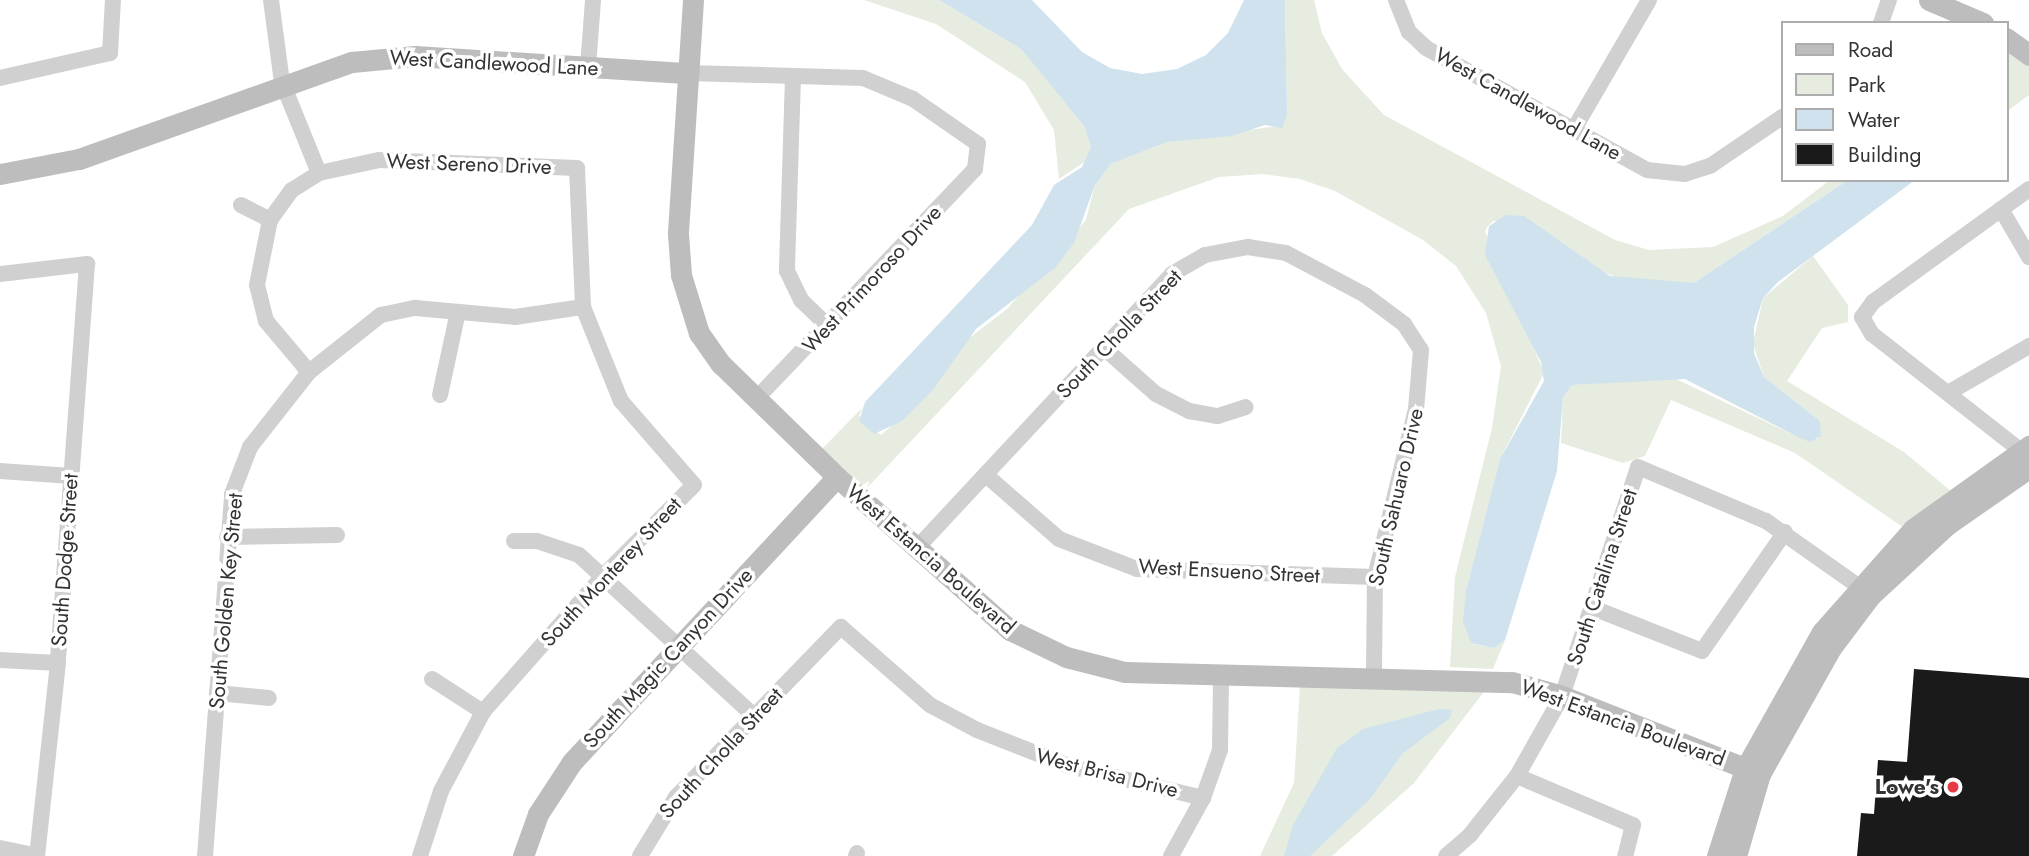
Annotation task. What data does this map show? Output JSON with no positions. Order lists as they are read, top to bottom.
{
  "streets": {
    "street": [
      "West Candlewood Lane",
      "West Sereno Drive",
      "West Primoroso Drive",
      "South Cholla Street",
      "South Sahuaro Drive",
      "West Estancia Boulevard",
      "South Dodge Street",
      "West Ensueno Street",
      "South Monterey Street",
      "South Catalina Street",
      "South Golden Key Street",
      "South Magic Canyon Drive",
      "West Brisa Drive"
    ]
  },
  "crossings": [
    ["West Candlewood Lane", "West Primoroso Drive"],
    ["West Candlewood Lane", "West Estancia Boulevard"],
    ["West Sereno Drive", "South Monterey Street"],
    ["West Primoroso Drive", "West Estancia Boulevard"],
    ["South Cholla Street", "South Sahuaro Drive"],
    ["South Cholla Street", "West Estancia Boulevard"],
    ["South Cholla Street", "West Ensueno Street"],
    ["South Cholla Street", "West Brisa Drive"],
    ["South Sahuaro Drive", "West Estancia Boulevard"],
    ["South Sahuaro Drive", "West Ensueno Street"],
    ["West Estancia Boulevard", "South Catalina Street"],
    ["West Estancia Boulevard", "South Magic Canyon Drive"]
  ],
  "places": ["Lowe's"],
  "legend": [
    "Road",
    "Park",
    "Water",
    "Building"
  ]
}
